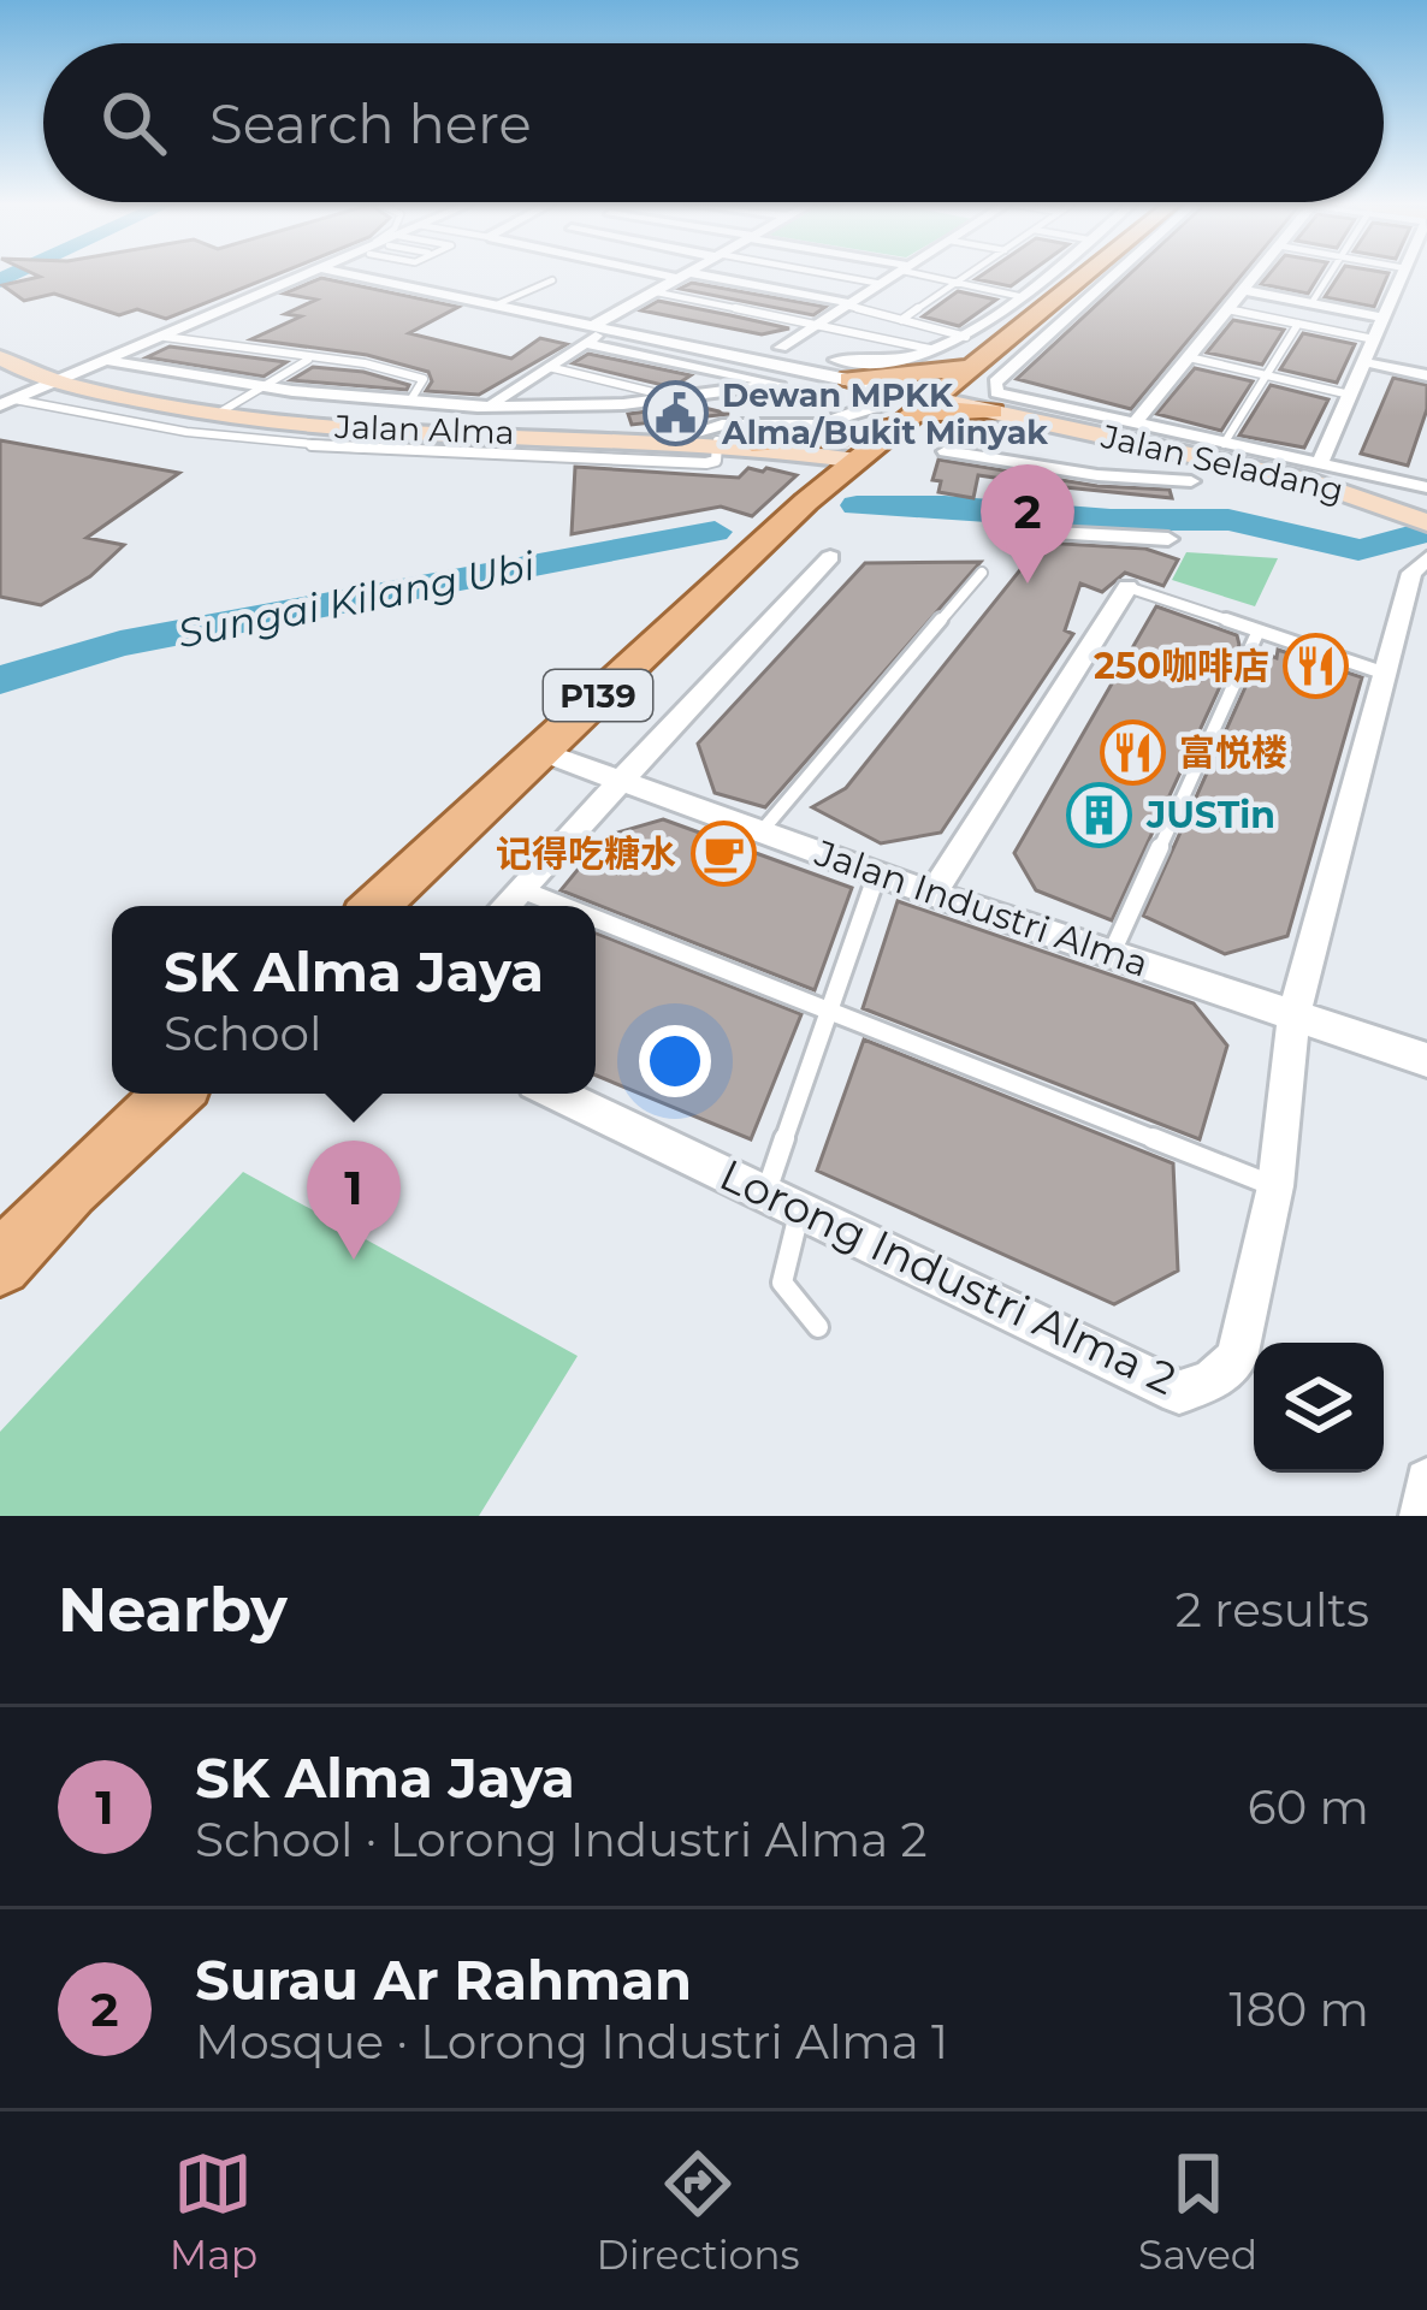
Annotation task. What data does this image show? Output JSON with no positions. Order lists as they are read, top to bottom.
{
  "streets": {
    "main road": ["Jalan Alma", "Jalan Seladang", "P139"],
    "street": ["Jalan Industri Alma", "Lorong Industri Alma 2"]
  },
  "crossings": [
    ["Jalan Alma", "P139"],
    ["P139", "Jalan Industri Alma"],
    ["Jalan Industri Alma", "Lorong Industri Alma 2"]
  ],
  "water": ["Sungai Kilang Ubi"],
  "places": {
    "public building": ["Dewan MPKK Alma/Bukit Minyak"],
    "restaurant": ["250咖啡店", "富悦楼"],
    "building": ["JUSTin"],
    "cafe": ["记得吃糖水"]
  },
  "page": {
    "search": "Search here",
    "pins": ["2", "1"],
    "popup": ["SK Alma Jaya", "School"],
    "heading": ["Nearby", "2 results"],
    "list": [
      {
        "mark": "1",
        "name": "SK Alma Jaya",
        "note": "School · Lorong Industri Alma 2",
        "value": "60 m"
      },
      {
        "mark": "2",
        "name": "Surau Ar Rahman",
        "note": "Mosque · Lorong Industri Alma 1",
        "value": "180 m"
      }
    ],
    "nav": ["Map", "Directions", "Saved"]
  }
}
